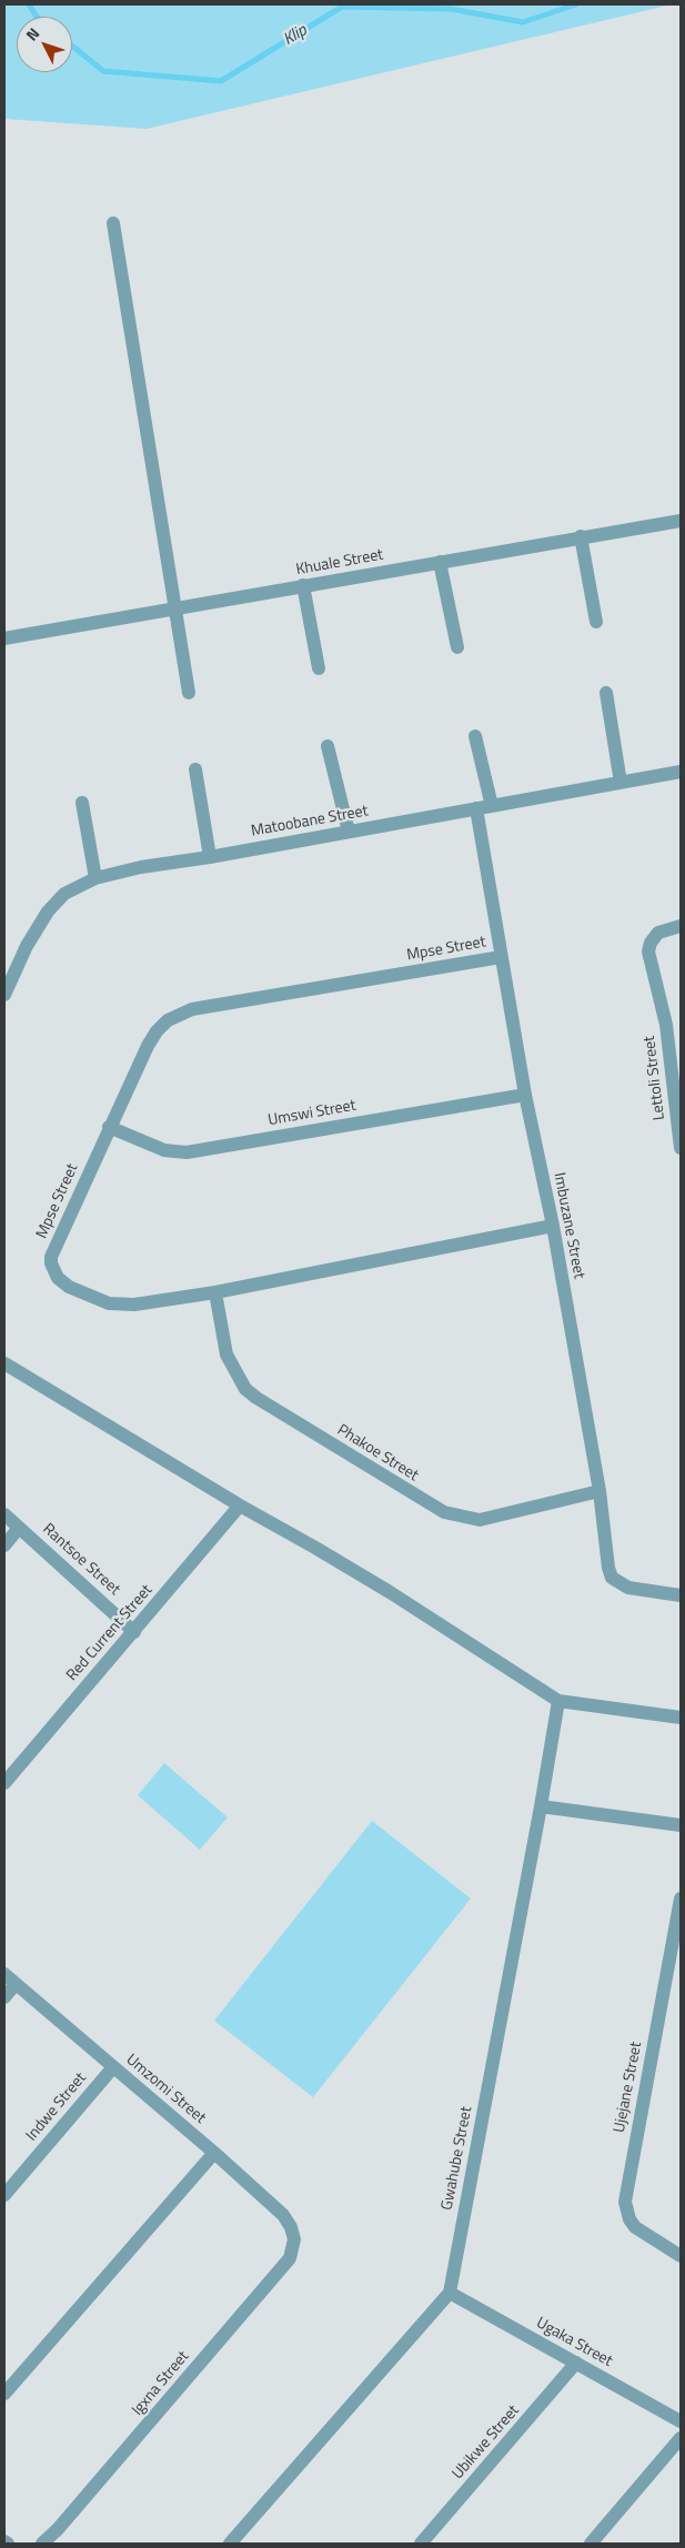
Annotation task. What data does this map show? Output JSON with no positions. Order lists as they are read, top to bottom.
{
  "streets": {
    "street": [
      "Khuale Street",
      "Matoobane Street",
      "Mpse Street",
      "Lettoli Street",
      "Umswi Street",
      "Imbuzane Street",
      "Phakoe Street",
      "Rantsoe Street",
      "Red Current Street",
      "Ujejane Street",
      "Umzomi Street",
      "Indwe Street",
      "Gwahube Street",
      "Ugaka Street",
      "Igxna Street",
      "Ubikwe Street"
    ]
  },
  "crossings": [
    ["Matoobane Street", "Imbuzane Street"],
    ["Mpse Street", "Umswi Street"],
    ["Mpse Street", "Imbuzane Street"],
    ["Mpse Street", "Phakoe Street"],
    ["Umswi Street", "Imbuzane Street"],
    ["Imbuzane Street", "Phakoe Street"],
    ["Rantsoe Street", "Red Current Street"],
    ["Umzomi Street", "Indwe Street"],
    ["Umzomi Street", "Igxna Street"],
    ["Gwahube Street", "Ugaka Street"],
    ["Ugaka Street", "Ubikwe Street"]
  ],
  "water": ["Klip"],
  "north": "top left"
}
